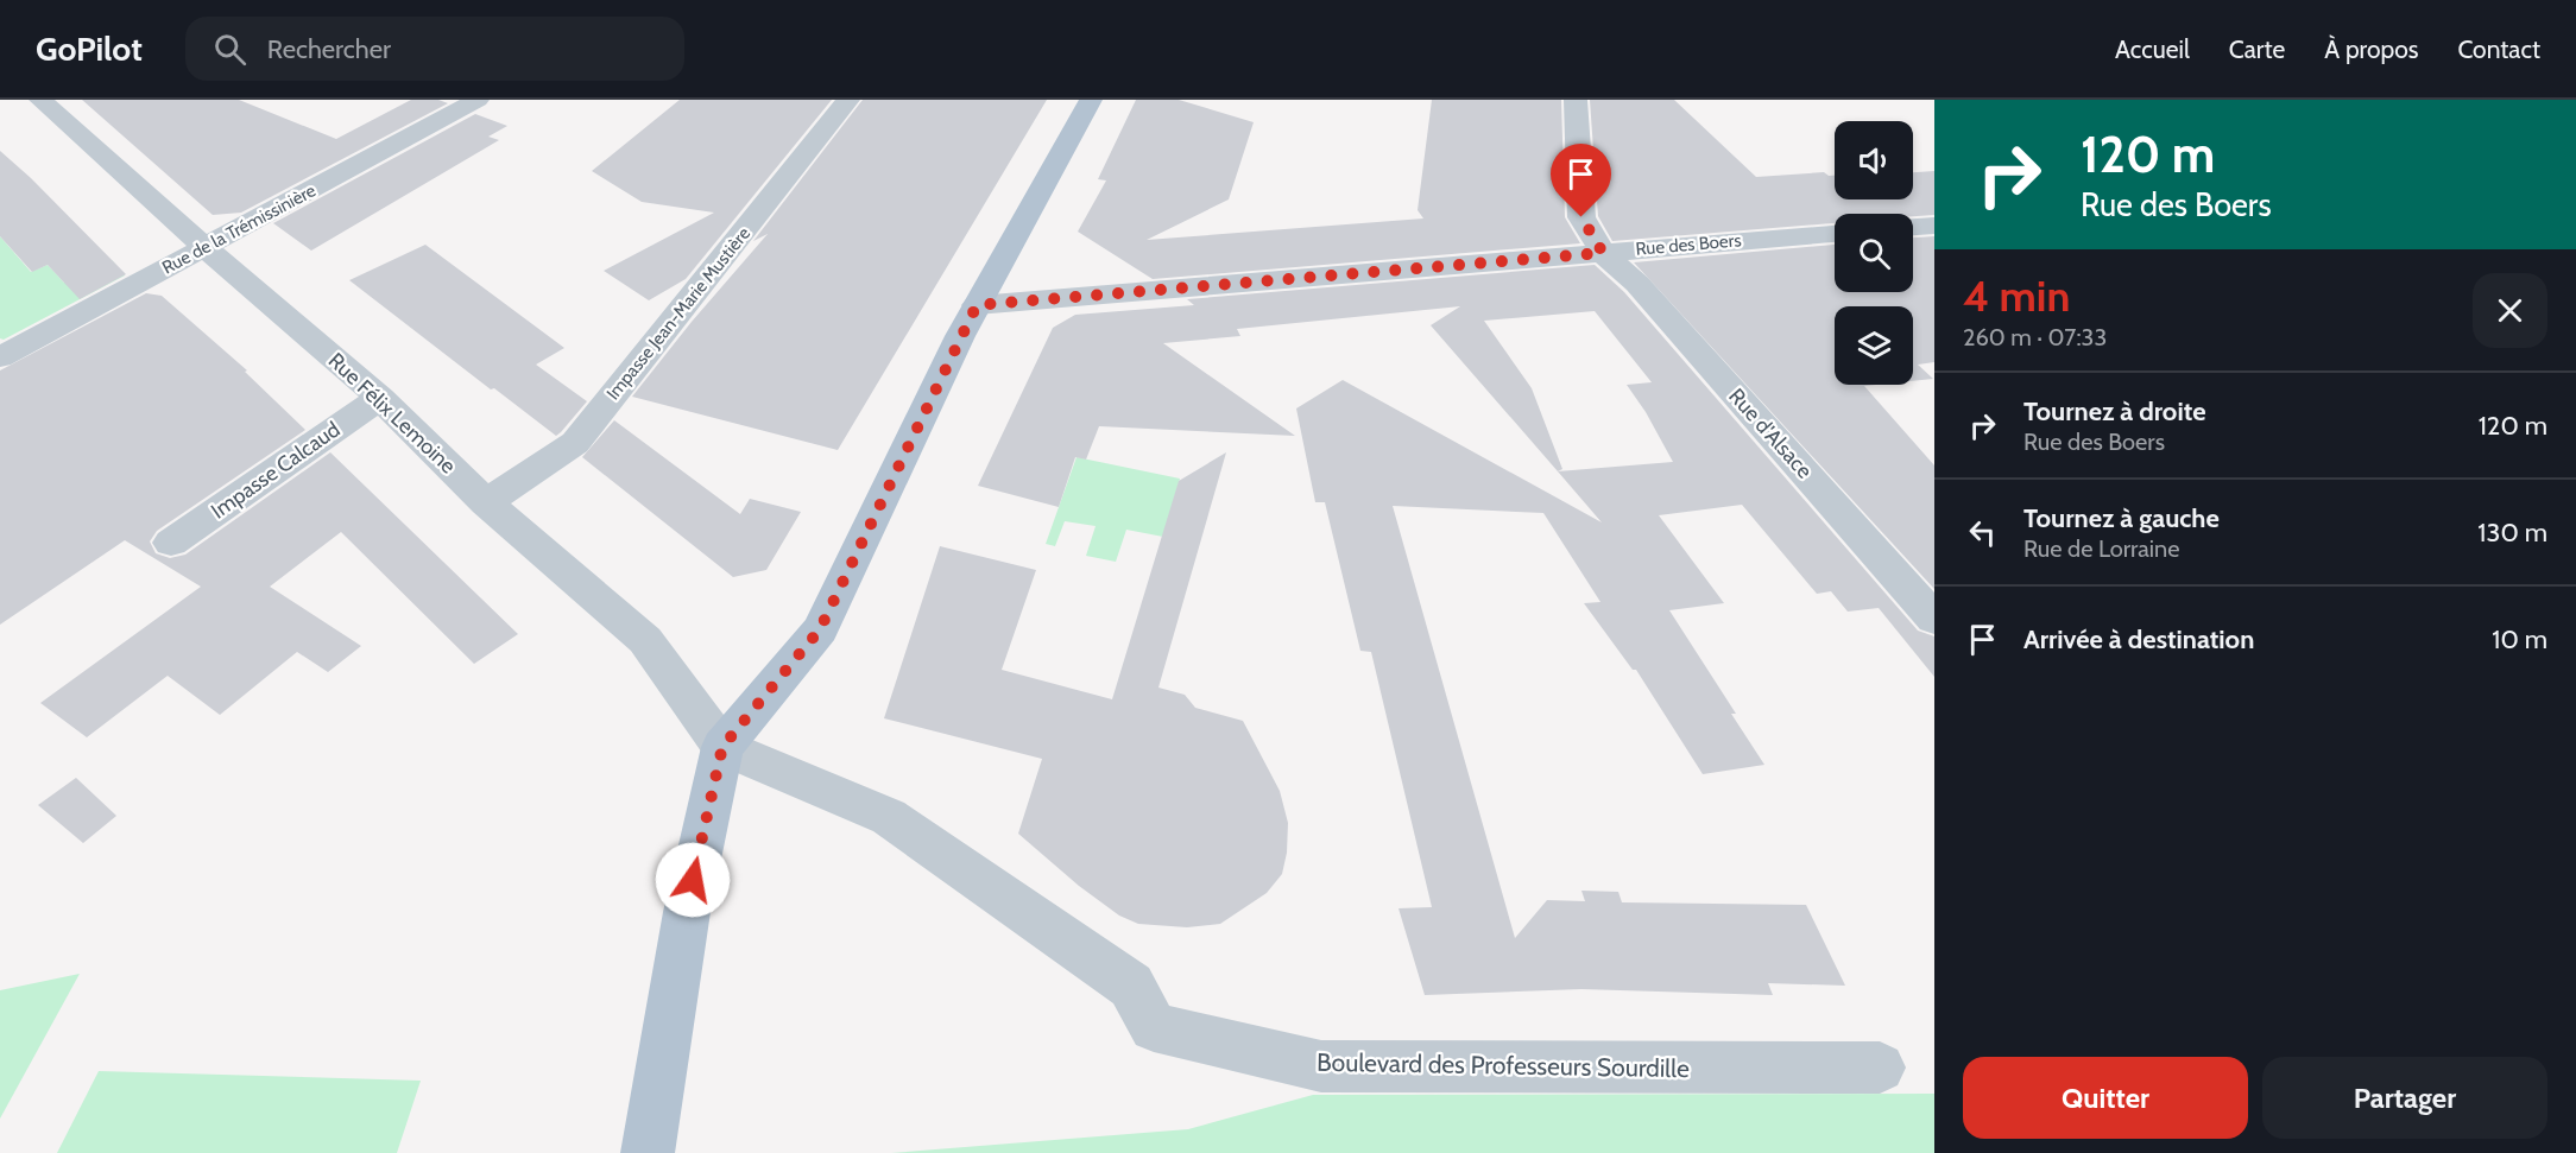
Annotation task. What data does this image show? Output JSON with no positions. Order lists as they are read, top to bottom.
{
  "streets": {
    "street": [
      "Rue de la Trémissinière",
      "Rue des Boers",
      "Impasse Jean-Marie Mustière",
      "Rue Félix Lemoine",
      "Rue d'Alsace",
      "Impasse Calcaud",
      "Boulevard des Professeurs Sourdille"
    ]
  },
  "crossings": [
    ["Rue de la Trémissinière", "Rue Félix Lemoine"],
    ["Rue des Boers", "Rue d'Alsace"],
    ["Impasse Jean-Marie Mustière", "Rue Félix Lemoine"],
    ["Rue Félix Lemoine", "Impasse Calcaud"],
    ["Rue Félix Lemoine", "Boulevard des Professeurs Sourdille"]
  ],
  "page": {
    "header": "GoPilot",
    "search": "Rechercher",
    "nav": [
      "Accueil",
      "Carte",
      "À propos",
      "Contact"
    ],
    "turn": ["120 m", "Rue des Boers"],
    "heading": ["4 min", "260 m · 07:33"],
    "list": [
      {
        "name": "Tournez à droite",
        "note": "Rue des Boers",
        "value": "120 m"
      },
      {
        "name": "Tournez à gauche",
        "note": "Rue de Lorraine",
        "value": "130 m"
      },
      {
        "name": "Arrivée à destination",
        "value": "10 m"
      }
    ],
    "buttons": ["Quitter", "Partager"]
  }
}
